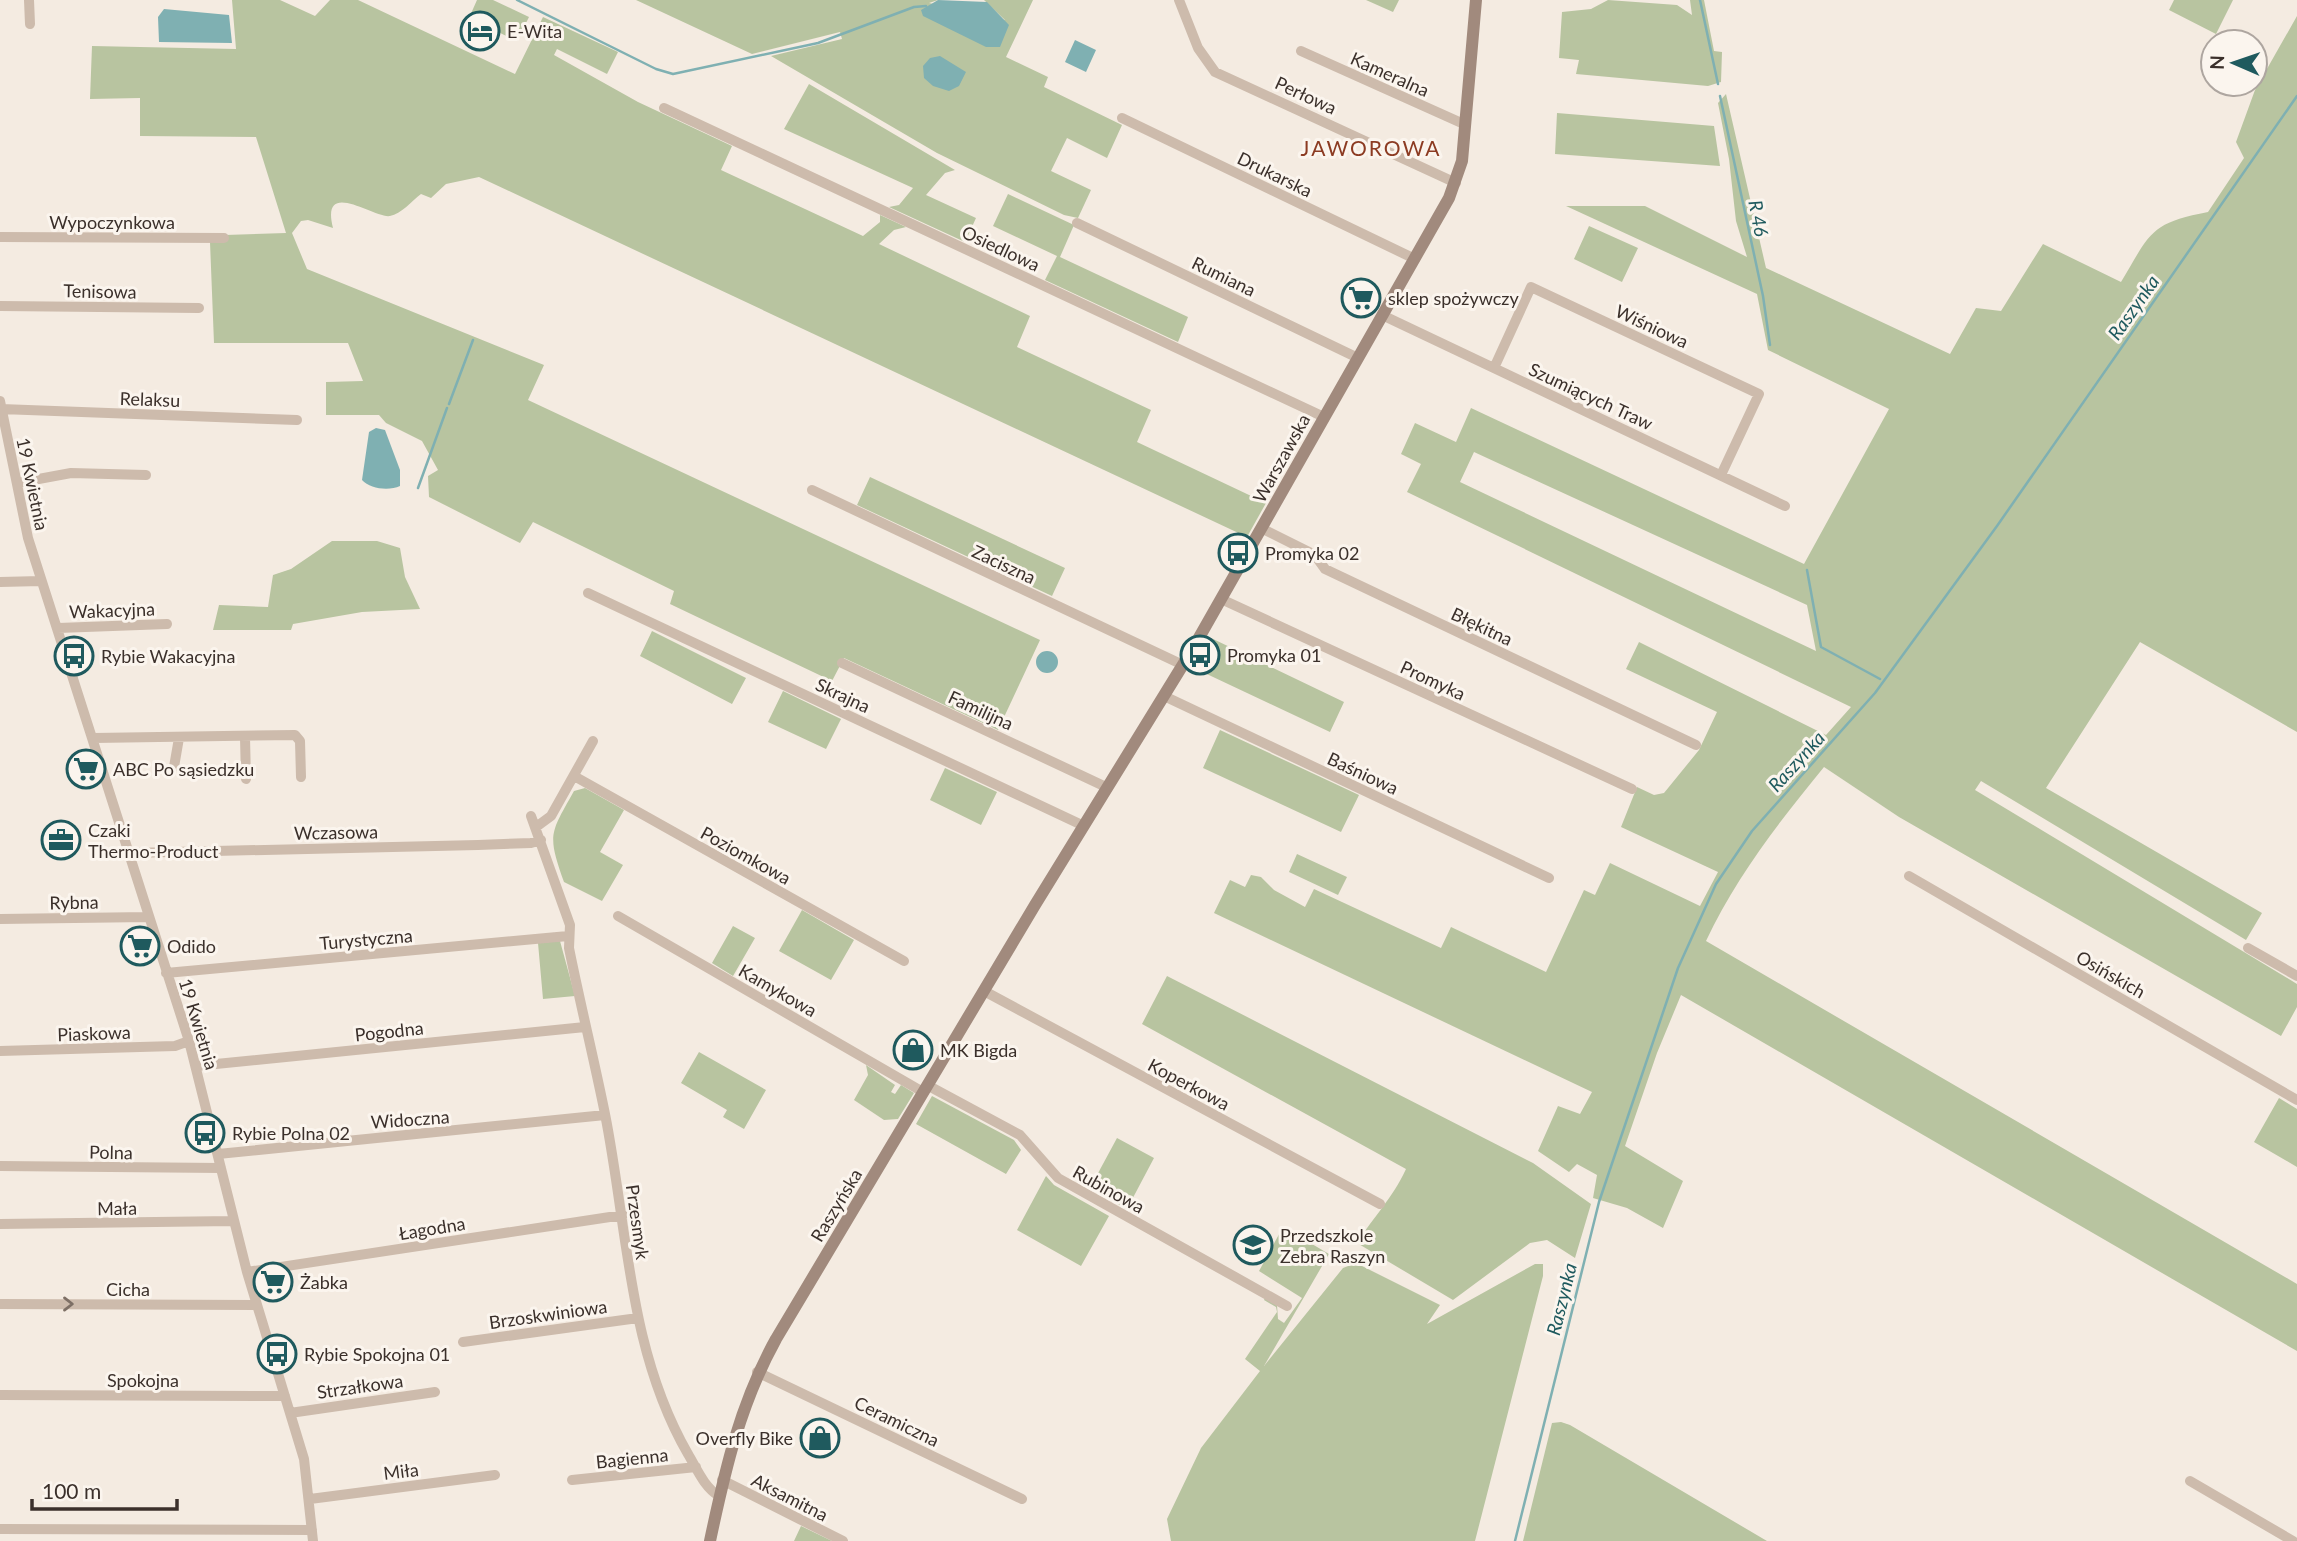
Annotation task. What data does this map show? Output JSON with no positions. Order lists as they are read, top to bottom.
{
  "streets": {
    "street": [
      "Kameralna",
      "Perłowa",
      "Drukarska",
      "Wypoczynkowa",
      "Osiedlowa",
      "Rumiana",
      "Tenisowa",
      "Wiśniowa",
      "Szumiących Traw",
      "Relaksu",
      "Warszawska",
      "19 Kwietnia",
      "Zaciszna",
      "Wakacyjna",
      "Błękitna",
      "Promyka",
      "Skrajna",
      "Familijna",
      "Baśniowa",
      "Wczasowa",
      "Poziomkowa",
      "Rybna",
      "Turystyczna",
      "Osińskich",
      "Kamykowa",
      "Pogodna",
      "Piaskowa",
      "Koperkowa",
      "Widoczna",
      "Polna",
      "Rubinowa",
      "Raszyńska",
      "Mała",
      "Przesmyk",
      "Łagodna",
      "Cicha",
      "Brzoskwiniowa",
      "Spokojna",
      "Strzałkowa",
      "Ceramiczna",
      "Bagienna",
      "Miła",
      "Aksamitna"
    ]
  },
  "crossings": [
    ["Kameralna", "Warszawska"],
    ["Perłowa", "Warszawska"],
    ["Drukarska", "Warszawska"],
    ["Osiedlowa", "Warszawska"],
    ["Rumiana", "Warszawska"],
    ["Wiśniowa", "Szumiących Traw"],
    ["Szumiących Traw", "Warszawska"],
    ["Relaksu", "19 Kwietnia"],
    ["Warszawska", "Zaciszna"],
    ["Warszawska", "Błękitna"],
    ["Warszawska", "Promyka"],
    ["Warszawska", "Skrajna"],
    ["Warszawska", "Familijna"],
    ["Warszawska", "Baśniowa"],
    ["Warszawska", "Raszyńska"],
    ["19 Kwietnia", "Wakacyjna"],
    ["19 Kwietnia", "Wczasowa"],
    ["19 Kwietnia", "Rybna"],
    ["19 Kwietnia", "Turystyczna"],
    ["19 Kwietnia", "Pogodna"],
    ["19 Kwietnia", "Piaskowa"],
    ["19 Kwietnia", "Widoczna"],
    ["19 Kwietnia", "Polna"],
    ["19 Kwietnia", "Mała"],
    ["19 Kwietnia", "Łagodna"],
    ["19 Kwietnia", "Cicha"],
    ["19 Kwietnia", "Spokojna"],
    ["19 Kwietnia", "Strzałkowa"],
    ["19 Kwietnia", "Miła"],
    ["Wczasowa", "Przesmyk"],
    ["Turystyczna", "Przesmyk"],
    ["Kamykowa", "Rubinowa"],
    ["Kamykowa", "Raszyńska"],
    ["Pogodna", "Przesmyk"],
    ["Koperkowa", "Raszyńska"],
    ["Widoczna", "Przesmyk"],
    ["Rubinowa", "Raszyńska"],
    ["Raszyńska", "Przesmyk"],
    ["Raszyńska", "Ceramiczna"],
    ["Raszyńska", "Aksamitna"],
    ["Przesmyk", "Łagodna"],
    ["Przesmyk", "Brzoskwiniowa"],
    ["Przesmyk", "Bagienna"]
  ],
  "one_way": ["Cicha"],
  "districts": ["JAWOROWA"],
  "water": ["R 46", "Raszynka"],
  "places": {
    "hotel": ["E-Wita"],
    "supermarket": [
      "sklep spożywczy",
      "ABC Po sąsiedzku",
      "Odido",
      "Żabka"
    ],
    "bus stop": [
      "Promyka 02",
      "Promyka 01",
      "Rybie Wakacyjna",
      "Rybie Polna 02",
      "Rybie Spokojna 01"
    ],
    "office": ["Czaki Thermo-Product"],
    "shop": ["MK Bigda", "Overfly Bike"],
    "school or university": ["Przedszkole Zebra Raszyn"]
  },
  "scale_bar": "100 m",
  "north": "left"
}
